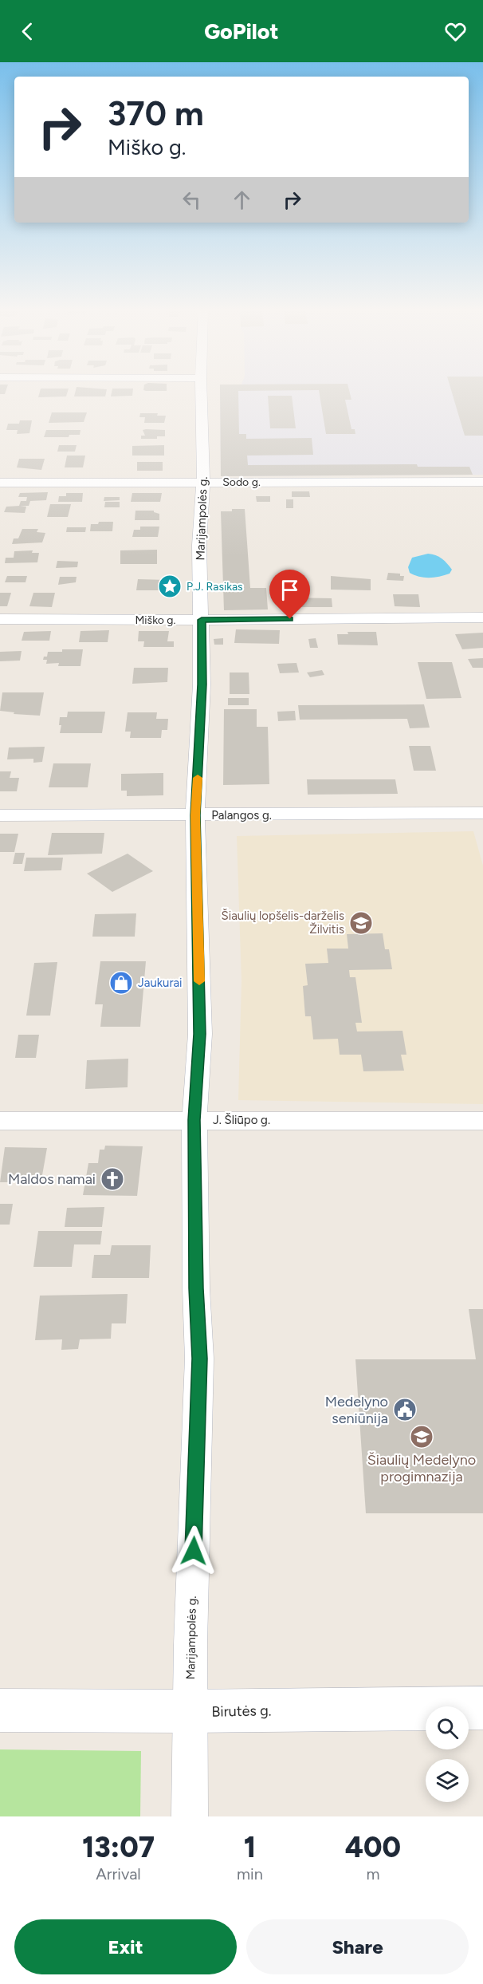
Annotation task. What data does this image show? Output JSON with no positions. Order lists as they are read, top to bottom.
{
  "streets": {
    "street": [
      "Sodo g.",
      "Marijampolės g.",
      "Miško g.",
      "Palangos g.",
      "J. Šliūpo g.",
      "Birutės g."
    ]
  },
  "crossings": [
    ["Sodo g.", "Marijampolės g."],
    ["Marijampolės g.", "Miško g."],
    ["Marijampolės g.", "Palangos g."],
    ["Marijampolės g.", "J. Šliūpo g."],
    ["Marijampolės g.", "Birutės g."]
  ],
  "places": {
    "place": ["P.J. Rasikas"],
    "school or university": ["Šiaulių lopšelis-darželis Žilvitis", "Šiaulių Medelyno progimnazija"],
    "shop": ["Jaukurai"],
    "church": ["Maldos namai"],
    "public building": ["Medelyno seniūnija"]
  },
  "page": {
    "header": "GoPilot",
    "turn": ["370 m", "Miško g."],
    "eta": [
      "13:07",
      "Arrival",
      "1",
      "min",
      "400",
      "m"
    ],
    "buttons": ["Exit", "Share"]
  }
}
